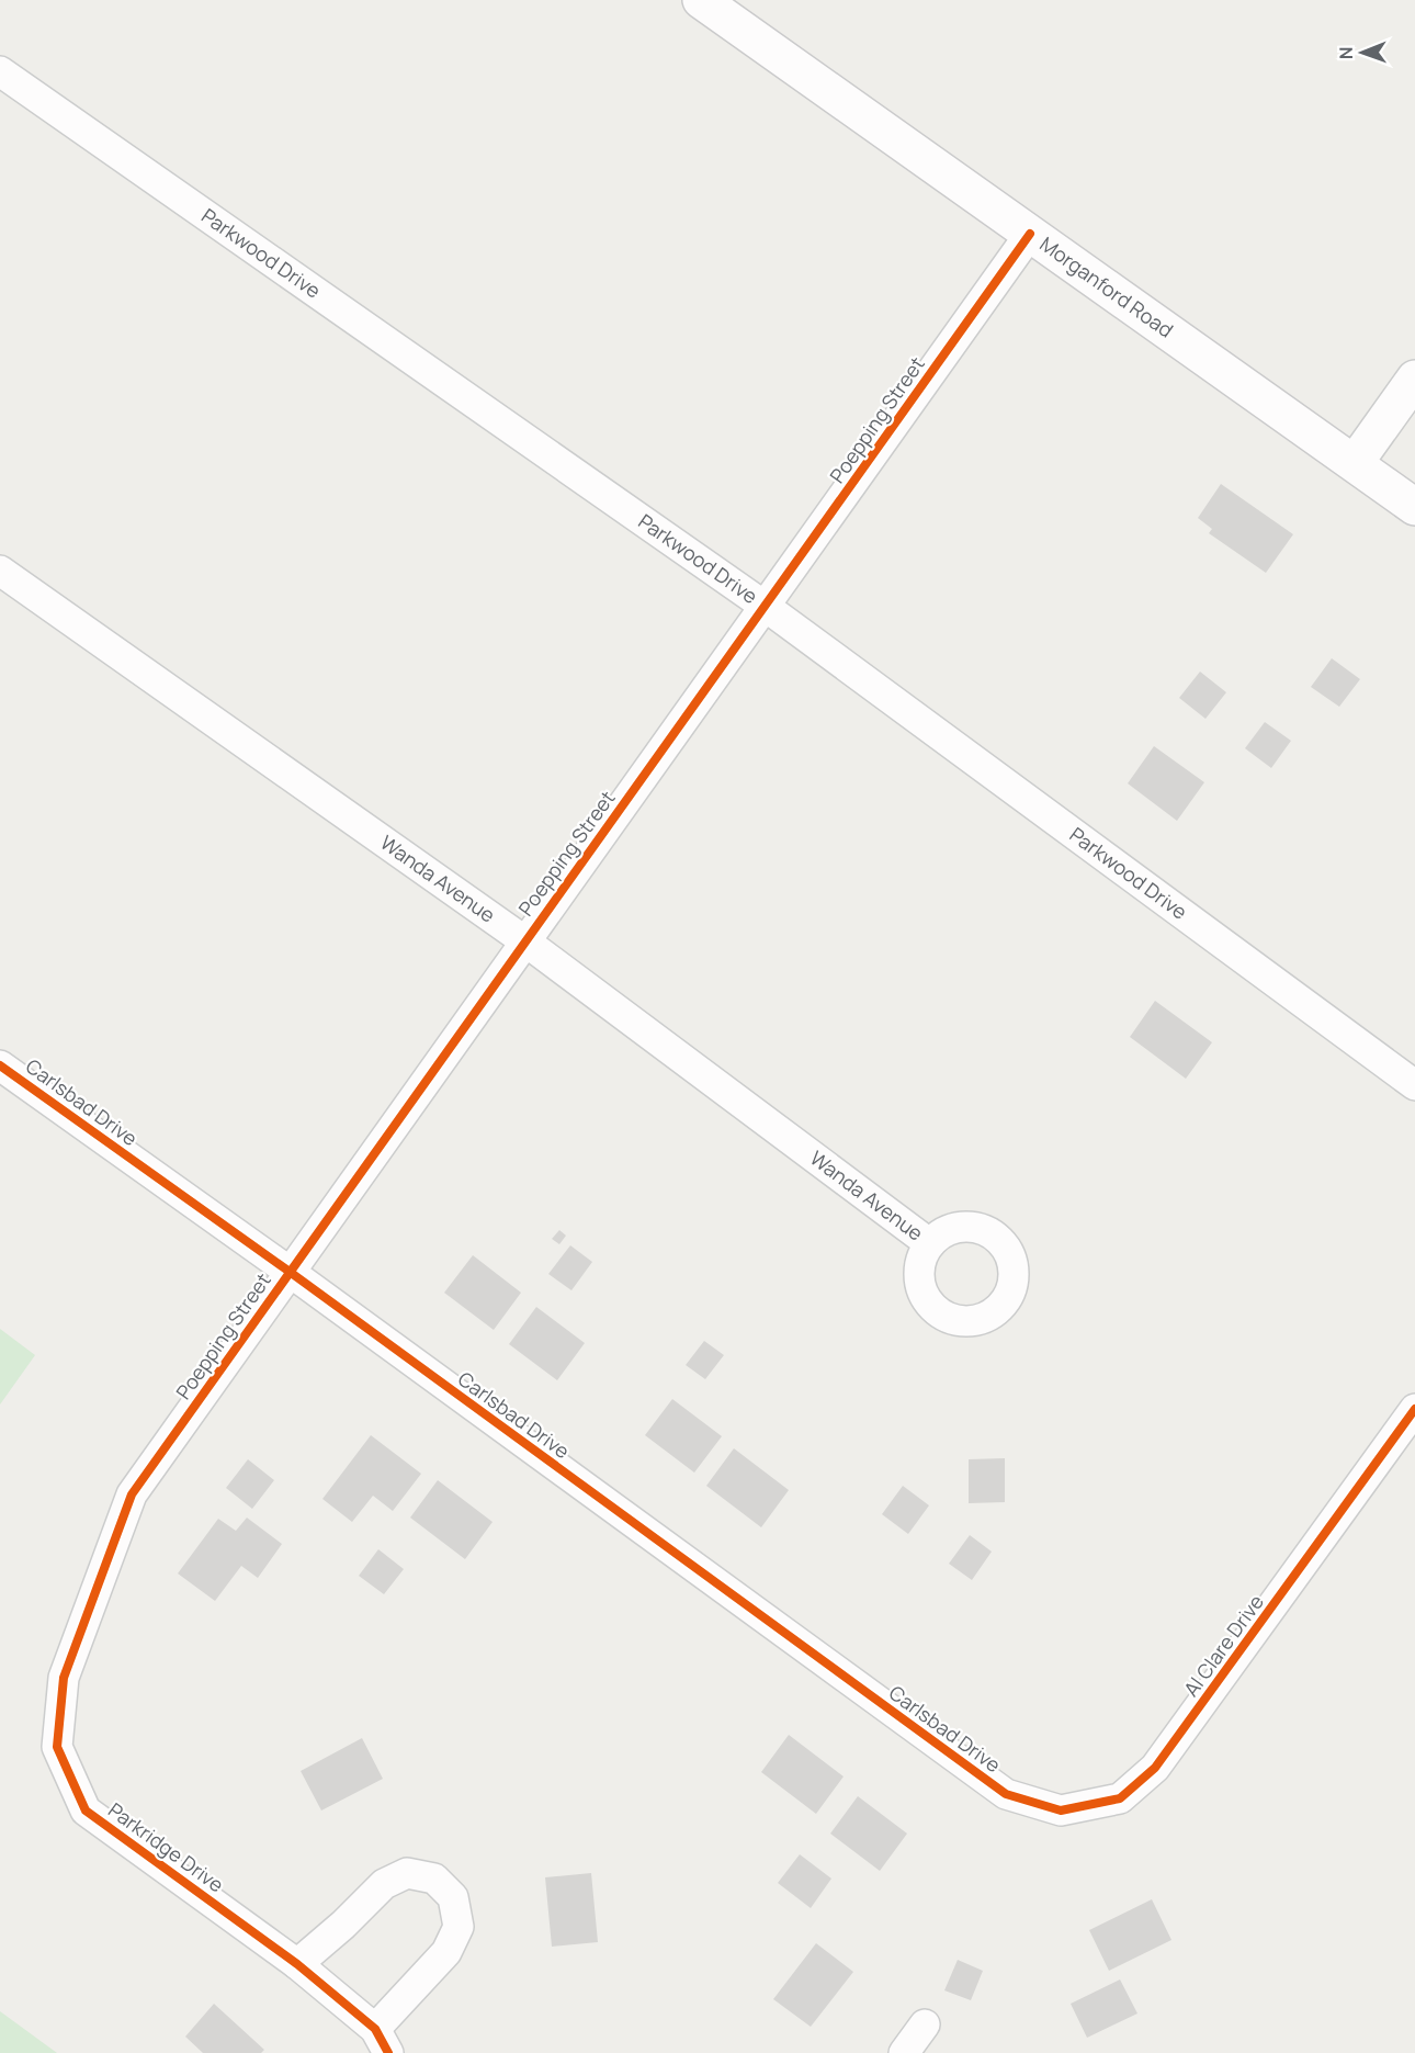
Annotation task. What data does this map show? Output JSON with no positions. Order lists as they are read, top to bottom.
{
  "streets": {
    "main road": ["Morganford Road"],
    "street": [
      "Parkwood Drive",
      "Poepping Street",
      "Wanda Avenue",
      "Carlsbad Drive",
      "Al Clare Drive",
      "Parkridge Drive"
    ]
  },
  "crossings": [
    ["Parkwood Drive", "Poepping Street"],
    ["Morganford Road", "Poepping Street"],
    ["Poepping Street", "Wanda Avenue"],
    ["Poepping Street", "Carlsbad Drive"],
    ["Poepping Street", "Parkridge Drive"],
    ["Carlsbad Drive", "Al Clare Drive"]
  ],
  "north": "left"
}
